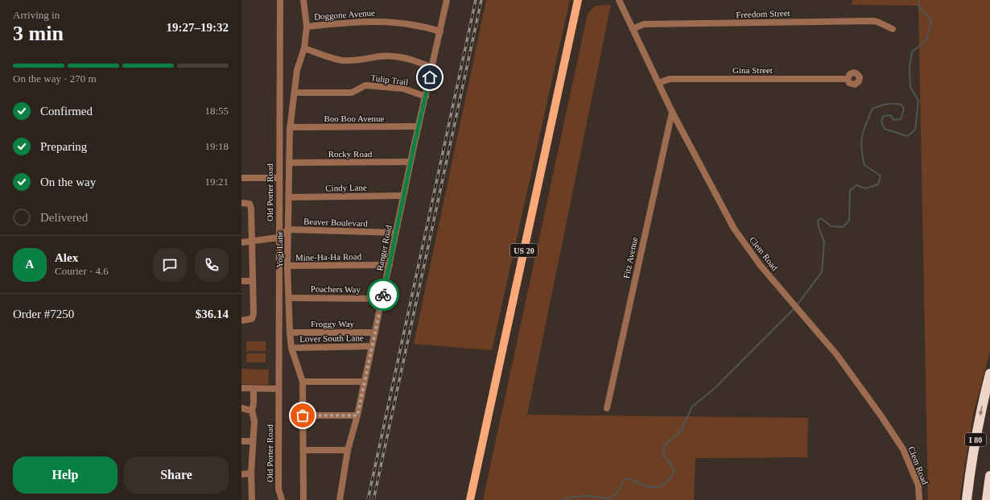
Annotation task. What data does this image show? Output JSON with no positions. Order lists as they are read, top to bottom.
{
  "streets": {
    "highway": ["I 80"],
    "main road": ["US 20"],
    "street": [
      "Freedom Street",
      "Doggone Avenue",
      "Gina Street",
      "Tulip Trail",
      "Boo Boo Avenue",
      "Rocky Road",
      "Cindy Lane",
      "Old Porter Road",
      "Beaver Boulevard",
      "Ranger Road",
      "Yogi Lane",
      "Clem Road",
      "Mine-Ha-Ha Road",
      "Fitz Avenue",
      "Poachers Way",
      "Froggy Way",
      "Lover South Lane"
    ]
  },
  "crossings": [
    ["Freedom Street", "Clem Road"],
    ["Doggone Avenue", "Ranger Road"],
    ["Doggone Avenue", "Yogi Lane"],
    ["Gina Street", "Clem Road"],
    ["Tulip Trail", "Ranger Road"],
    ["Tulip Trail", "Yogi Lane"],
    ["Boo Boo Avenue", "Ranger Road"],
    ["Boo Boo Avenue", "Yogi Lane"],
    ["Rocky Road", "Ranger Road"],
    ["Rocky Road", "Yogi Lane"],
    ["Cindy Lane", "Ranger Road"],
    ["Cindy Lane", "Yogi Lane"],
    ["Beaver Boulevard", "Ranger Road"],
    ["Beaver Boulevard", "Yogi Lane"],
    ["Ranger Road", "Mine-Ha-Ha Road"],
    ["Ranger Road", "Poachers Way"],
    ["Ranger Road", "Froggy Way"],
    ["Ranger Road", "Lover South Lane"],
    ["Yogi Lane", "Mine-Ha-Ha Road"],
    ["Yogi Lane", "Poachers Way"],
    ["Yogi Lane", "Froggy Way"],
    ["Yogi Lane", "Lover South Lane"],
    ["Clem Road", "Fitz Avenue"]
  ],
  "page": {
    "heading": ["3 min", "Arriving in", "19:27–19:32"],
    "panel": [
      "Alex",
      "Courier · 4.6",
      "Order #7250",
      "$36.14"
    ],
    "bar": "On the way · 270 m",
    "list": [
      ["Confirmed", "18:55"],
      ["Preparing", "19:18"],
      ["On the way", "19:21"],
      "Delivered"
    ],
    "round": "A",
    "buttons": ["Help", "Share"]
  }
}
